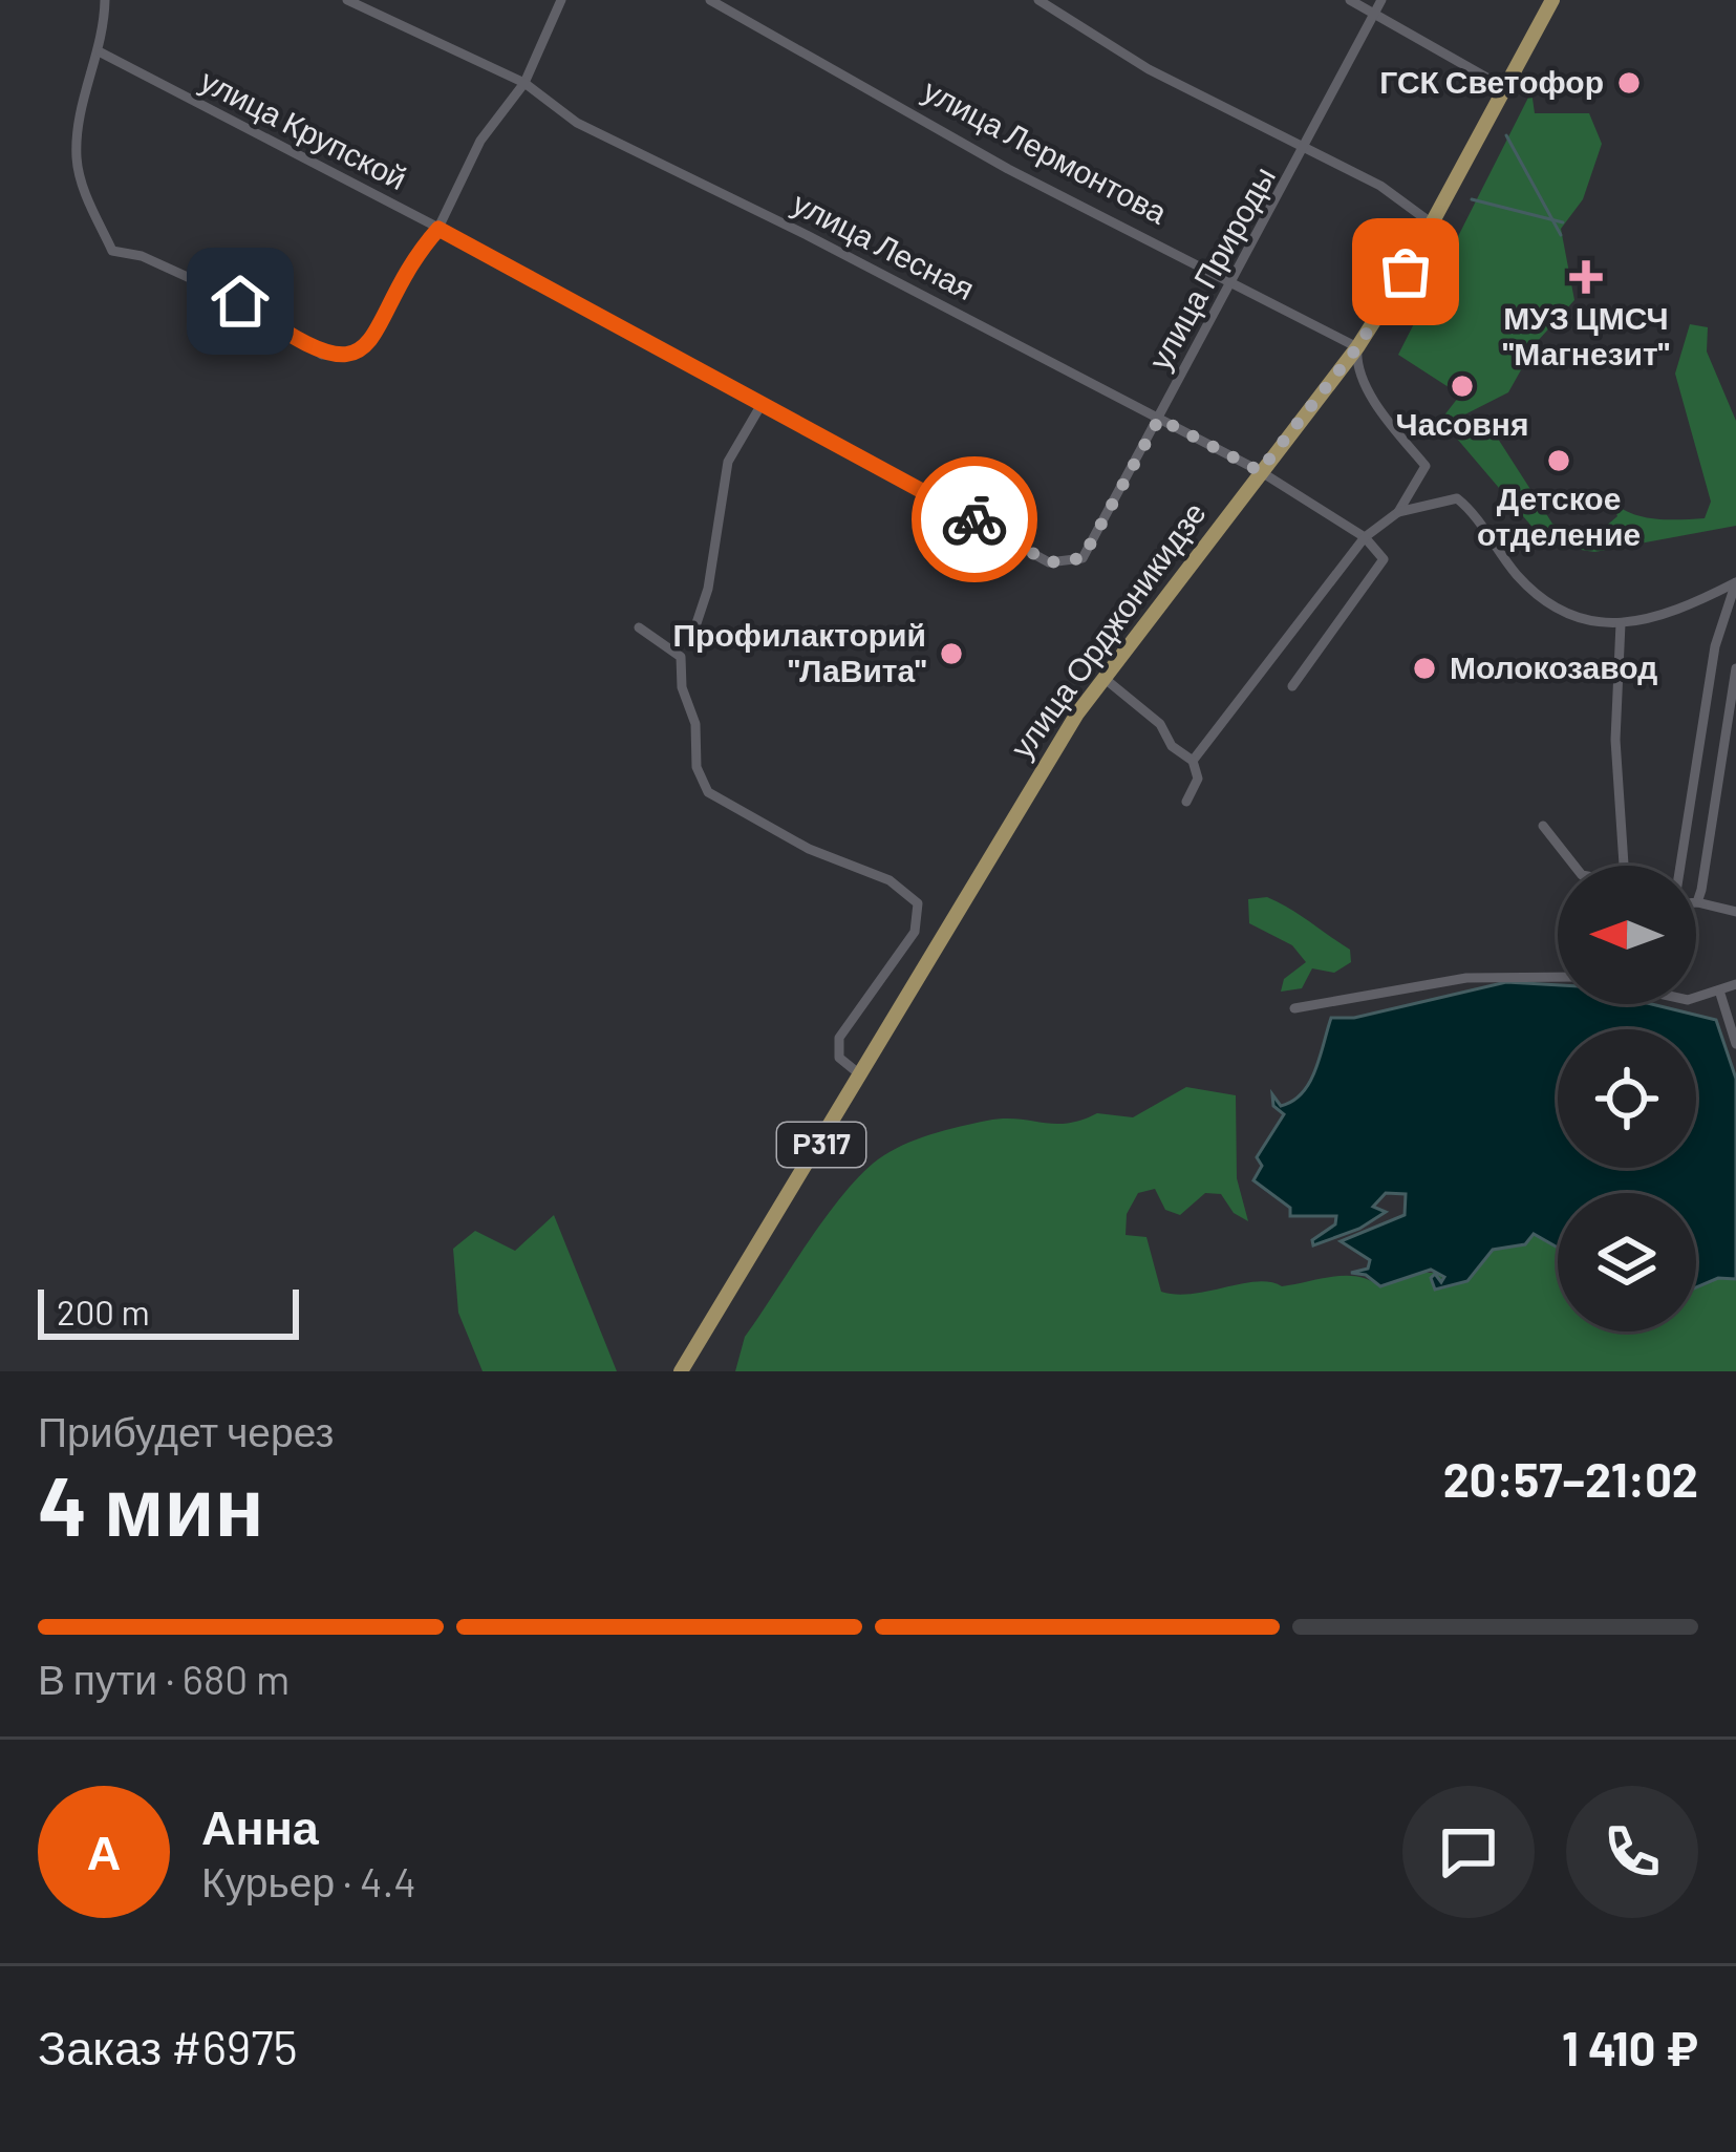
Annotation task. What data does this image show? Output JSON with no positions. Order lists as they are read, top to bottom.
{
  "streets": {
    "main road": ["улица Орджоникидзе", "Р317"],
    "street": [
      "улица Крупской",
      "улица Лермонтова",
      "улица Лесная",
      "улица Природы"
    ]
  },
  "crossings": [
    ["улица Крупской", "улица Природы"],
    ["улица Лермонтова", "улица Природы"],
    ["улица Лермонтова", "улица Орджоникидзе"],
    ["улица Лесная", "улица Природы"],
    ["улица Лесная", "улица Орджоникидзе"],
    ["улица Орджоникидзе", "Р317"]
  ],
  "places": {
    "other": [
      "ГСК Светофор",
      "Часовня",
      "Детское отделение",
      "Профилакторий \"ЛаВита\"",
      "Молокозавод"
    ],
    "health": ["МУЗ ЦМСЧ \"Магнезит\""]
  },
  "scale_bar": "200 m",
  "north": "left",
  "page": {
    "scale": "200 m",
    "heading": ["4 мин", "Прибудет через", "20:57–21:02"],
    "panel": [
      "Анна",
      "Курьер · 4.4",
      "Заказ #6975",
      "1 410 ₽"
    ],
    "bar": "В пути · 680 m",
    "round": "А"
  }
}
